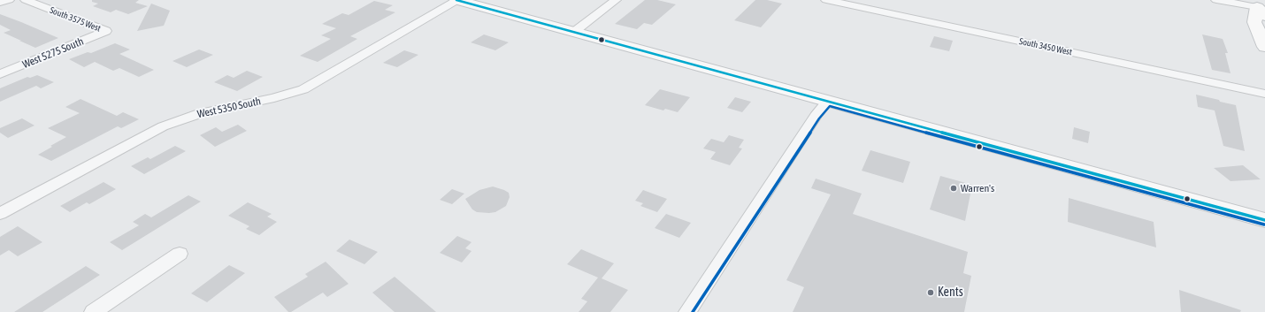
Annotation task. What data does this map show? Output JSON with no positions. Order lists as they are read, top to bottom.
{
  "streets": {
    "street": [
      "South 3575 West",
      "South 3450 West",
      "West 5275 South",
      "West 5350 South"
    ]
  },
  "crossings": [
    ["South 3575 West", "West 5275 South"]
  ],
  "places": ["Warren's", "Kents"]
}
